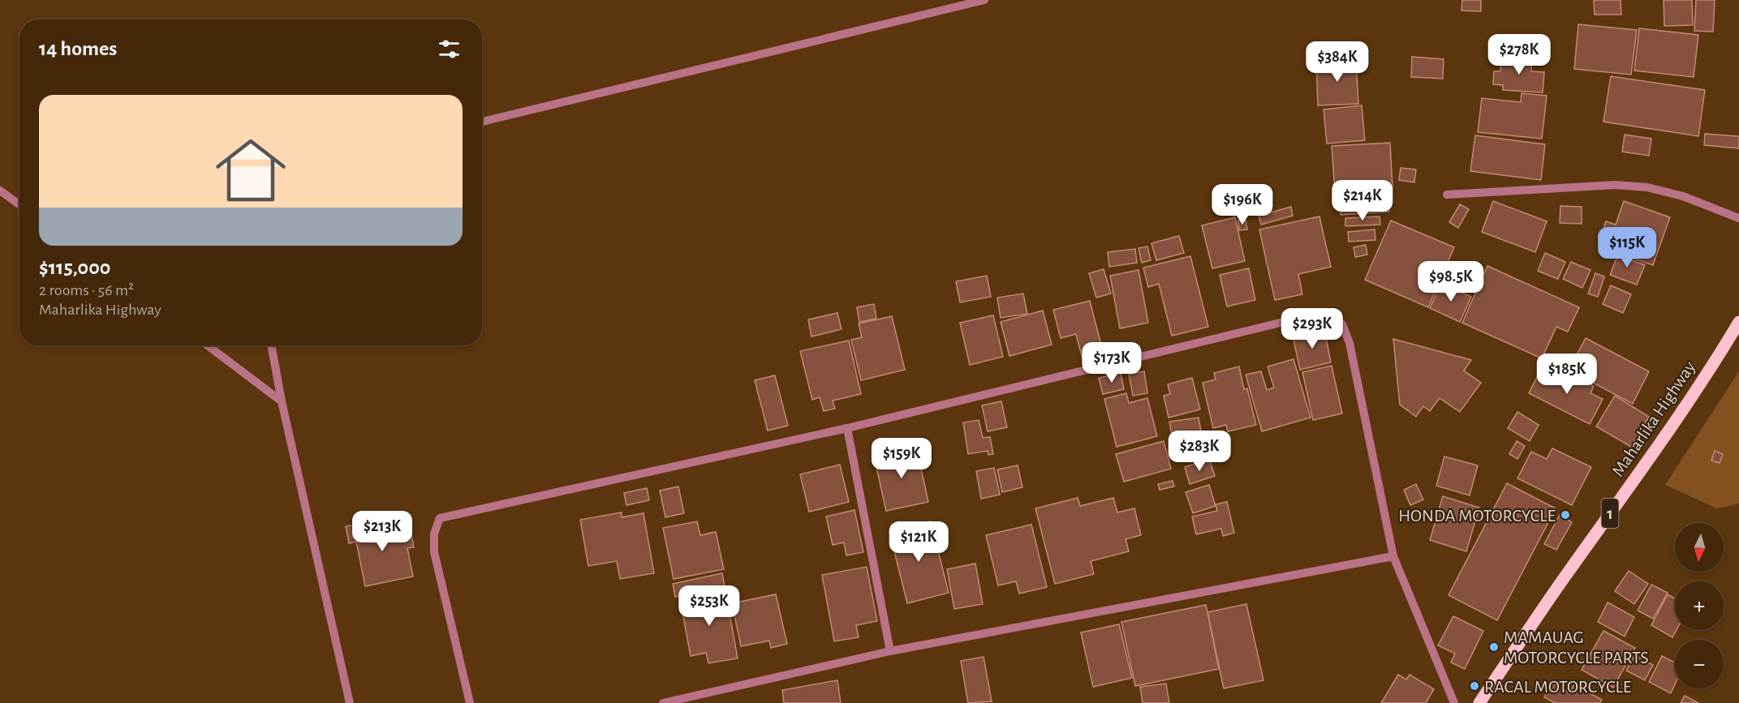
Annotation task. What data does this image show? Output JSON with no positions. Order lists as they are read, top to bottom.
{
  "streets": {
    "main road": ["Maharlika Highway", "1"]
  },
  "places": ["HONDA MOTORCYCLE", "MAMAUAG MOTORCYCLE PARTS", "RACAL MOTORCYCLE"],
  "north": "bottom",
  "page": {
    "heading": "14 homes",
    "price": [
      "$278K",
      "$384K",
      "$214K",
      "$196K",
      "$115K",
      "$98.5K",
      "$293K",
      "$173K",
      "$185K",
      "$283K",
      "$159K",
      "$213K",
      "$121K",
      "$253K"
    ],
    "list": [
      {
        "name": "$115,000",
        "note": "2 rooms · 56 m² · Maharlika Highway"
      }
    ],
    "map_buttons": ["+", "−"]
  }
}
